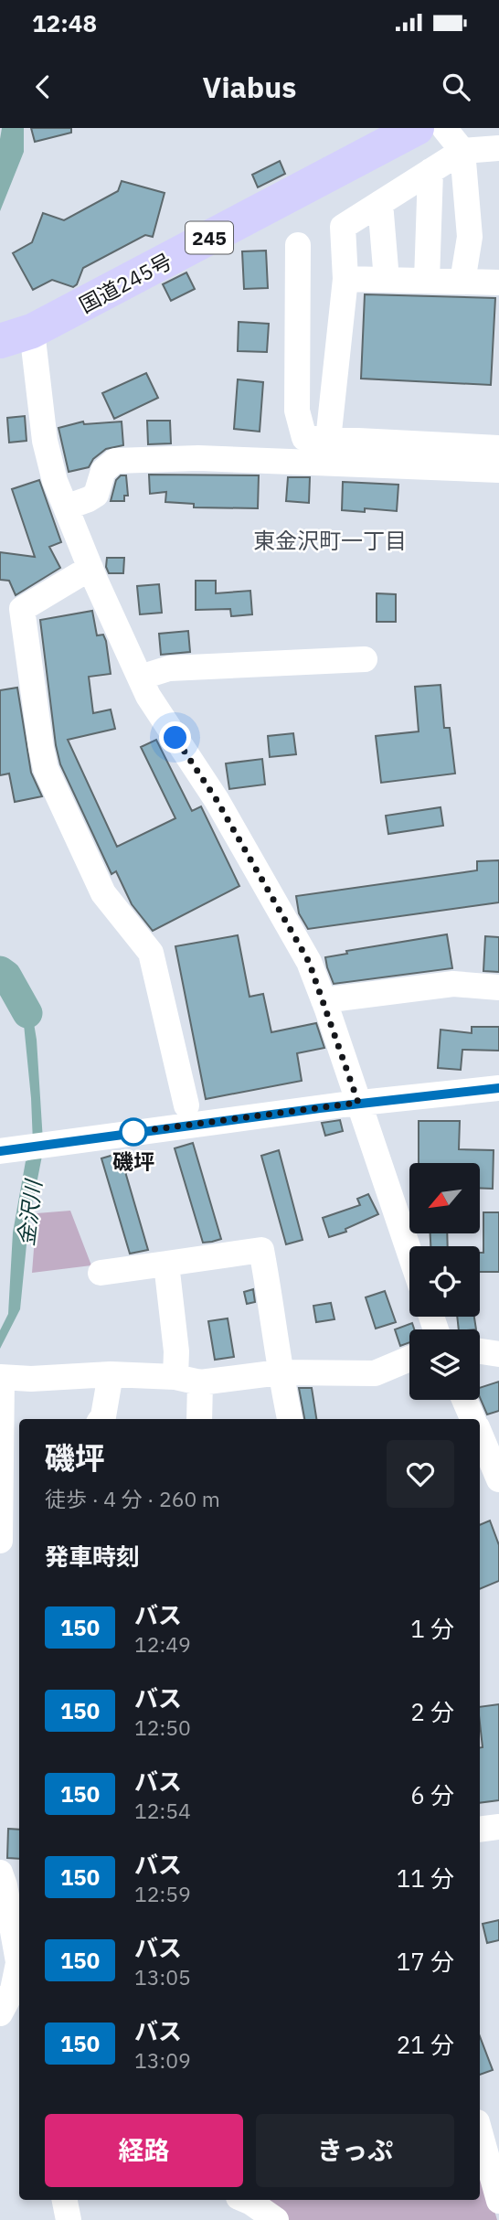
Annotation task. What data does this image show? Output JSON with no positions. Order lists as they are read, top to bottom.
{
  "streets": {
    "highway": ["245", "国道245号"]
  },
  "districts": ["東金沢町一丁目"],
  "water": ["金沢川"],
  "places": ["磯坪"],
  "lines": ["bus line 150"],
  "north": "bottom left",
  "page": {
    "status": "12:48",
    "header": "Viabus",
    "heading": [
      ["磯坪", "徒歩 · 4 分 · 260 m"],
      "発車時刻"
    ],
    "list": [
      {
        "mark": "150",
        "name": "バス",
        "note": "12:49",
        "value": "1 分"
      },
      {
        "mark": "150",
        "name": "バス",
        "note": "12:50",
        "value": "2 分"
      },
      {
        "mark": "150",
        "name": "バス",
        "note": "12:54",
        "value": "6 分"
      },
      {
        "mark": "150",
        "name": "バス",
        "note": "12:59",
        "value": "11 分"
      },
      {
        "mark": "150",
        "name": "バス",
        "note": "13:05",
        "value": "17 分"
      },
      {
        "mark": "150",
        "name": "バス",
        "note": "13:09",
        "value": "21 分"
      }
    ],
    "buttons": ["経路", "きっぷ"]
  }
}
